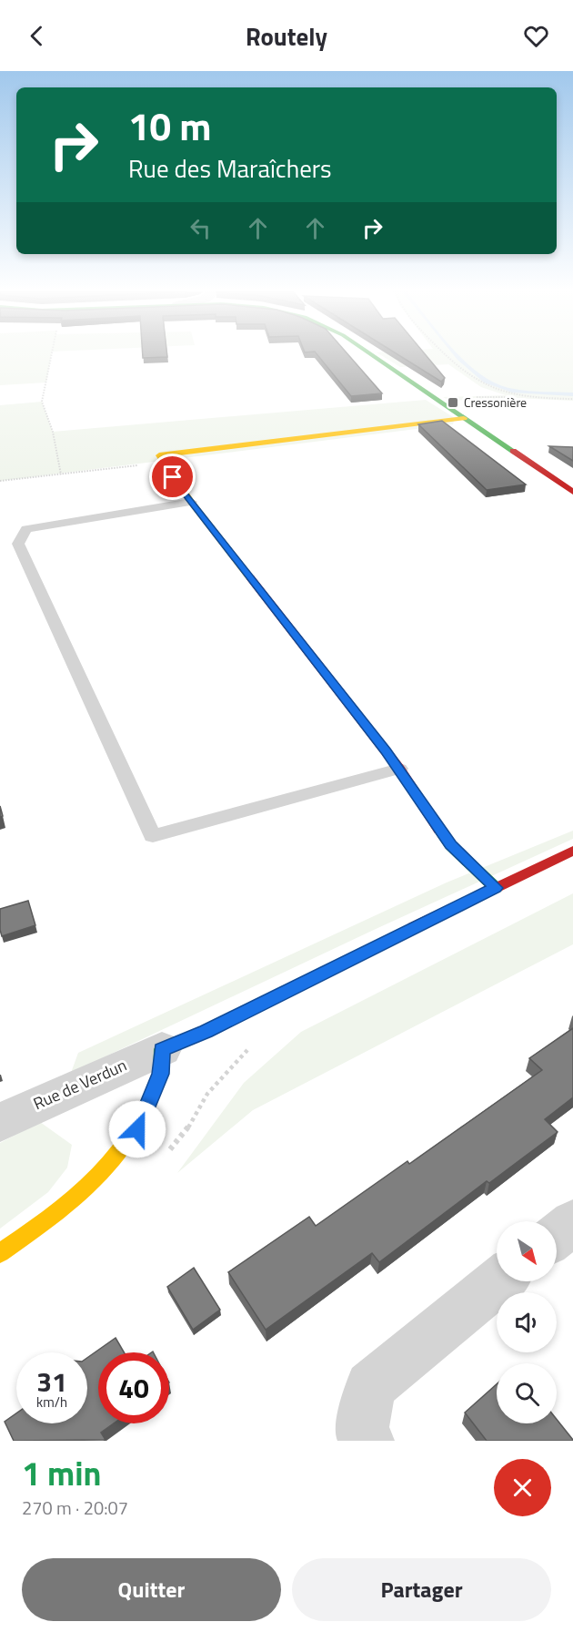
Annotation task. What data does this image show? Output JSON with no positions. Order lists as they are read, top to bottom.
{
  "streets": {
    "street": ["Rue de Verdun"]
  },
  "places": {
    "transit": ["Cressonière"]
  },
  "north": "bottom right",
  "page": {
    "header": "Routely",
    "turn": ["10 m", "Rue des Maraîchers"],
    "speed": "31 km/h",
    "limit": "40",
    "heading": ["1 min", "270 m · 20:07"],
    "buttons": ["Quitter", "Partager"]
  }
}
